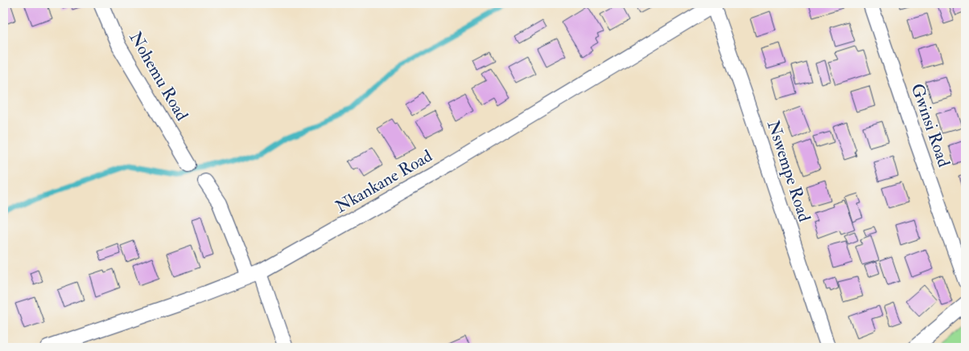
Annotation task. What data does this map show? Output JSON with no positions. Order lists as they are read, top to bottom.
{
  "streets": {
    "street": [
      "Nohemu Road",
      "Gwinsi Road",
      "Nswempe Road",
      "Nkankane Road"
    ]
  },
  "crossings": [
    ["Nswempe Road", "Nkankane Road"]
  ]
}
